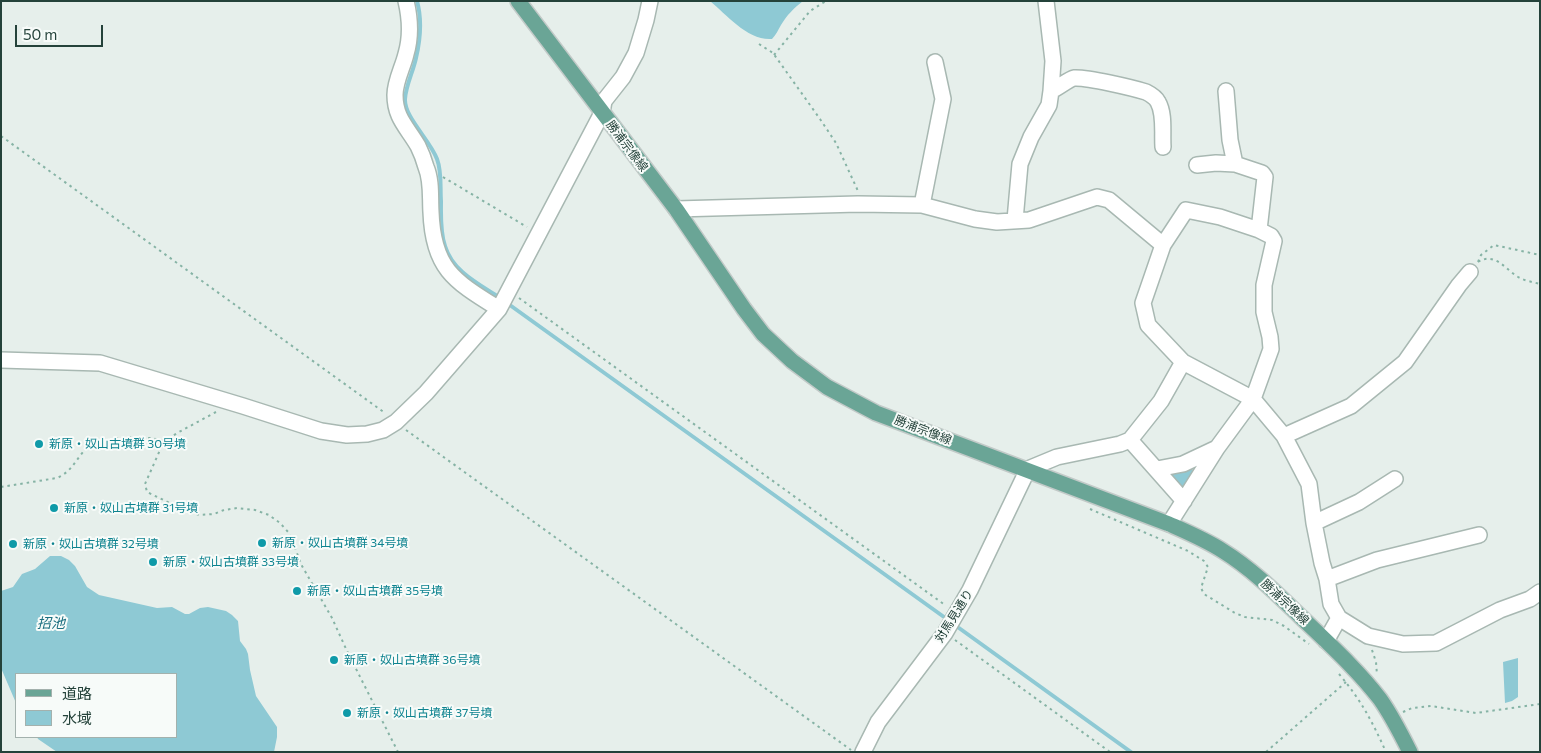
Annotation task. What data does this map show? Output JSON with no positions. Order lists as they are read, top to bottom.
{
  "streets": {
    "main road": ["勝浦宗像線"],
    "street": ["対馬見通り"]
  },
  "crossings": [
    ["勝浦宗像線", "対馬見通り"]
  ],
  "water": ["招池"],
  "places": [
    "新原・奴山古墳群 30号墳",
    "新原・奴山古墳群 31号墳",
    "新原・奴山古墳群 34号墳",
    "新原・奴山古墳群 32号墳",
    "新原・奴山古墳群 33号墳",
    "新原・奴山古墳群 35号墳",
    "新原・奴山古墳群 36号墳",
    "新原・奴山古墳群 37号墳"
  ],
  "legend": ["道路", "水域"],
  "scale_bar": "50 m"
}
